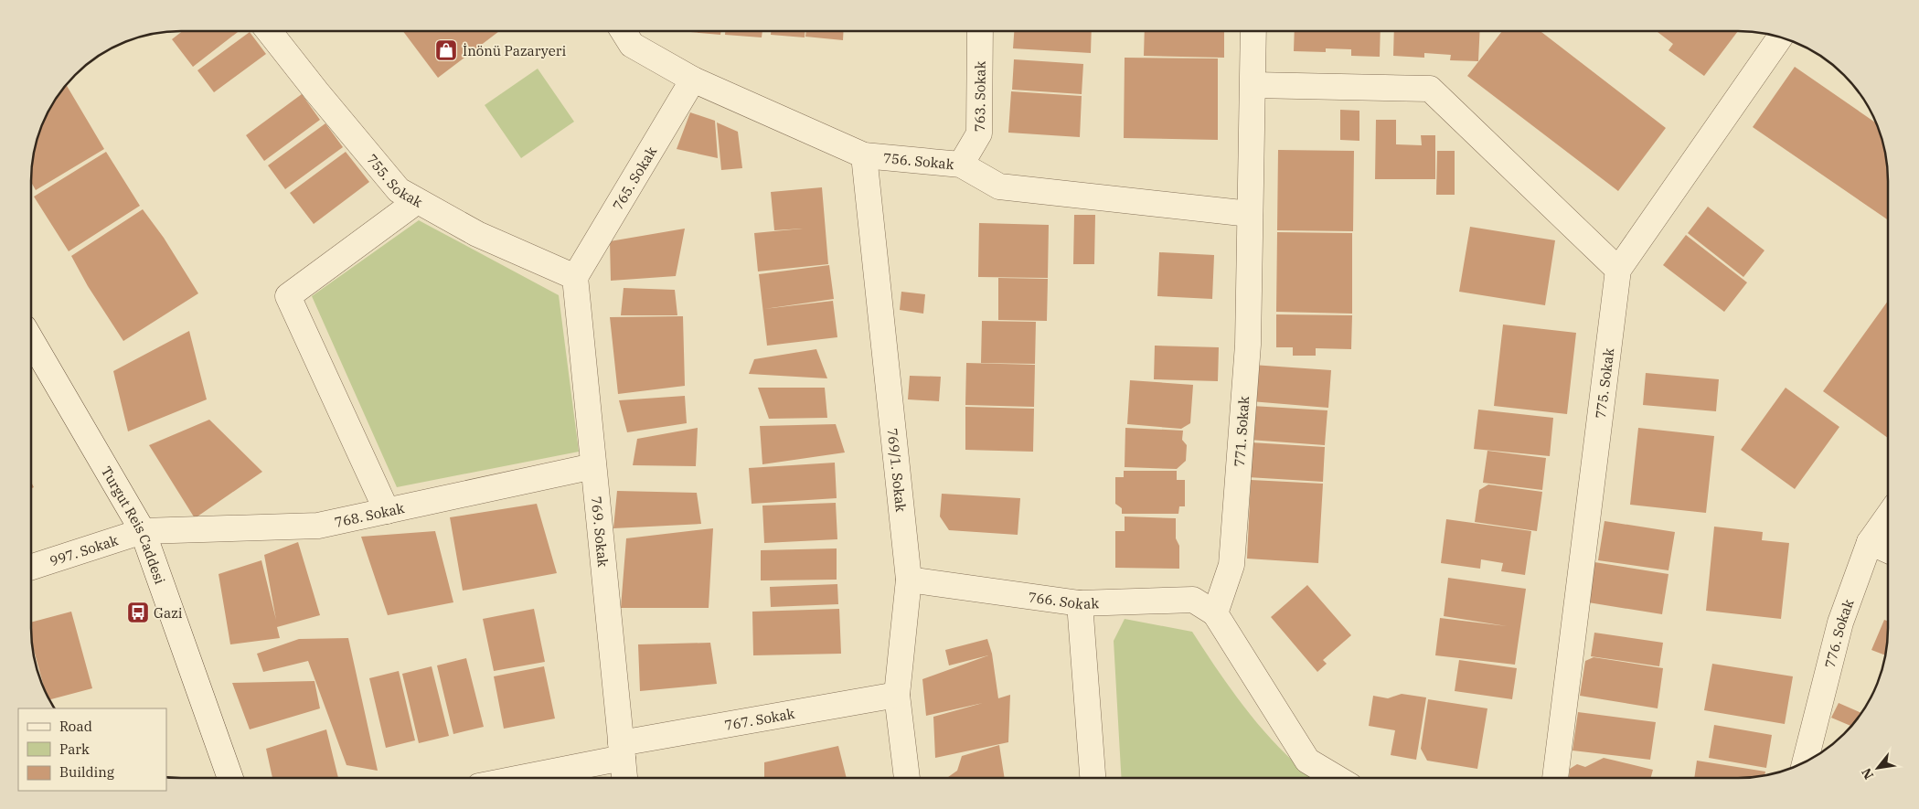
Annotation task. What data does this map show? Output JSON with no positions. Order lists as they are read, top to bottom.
{
  "streets": {
    "street": [
      "763. Sokak",
      "756. Sokak",
      "755. Sokak",
      "765. Sokak",
      "775. Sokak",
      "771. Sokak",
      "769/1. Sokak",
      "768. Sokak",
      "Turgut Reis Caddesi",
      "769. Sokak",
      "997. Sokak",
      "766. Sokak",
      "776. Sokak",
      "767. Sokak"
    ]
  },
  "crossings": [
    ["763. Sokak", "756. Sokak"],
    ["756. Sokak", "765. Sokak"],
    ["756. Sokak", "771. Sokak"],
    ["756. Sokak", "769/1. Sokak"],
    ["755. Sokak", "765. Sokak"],
    ["755. Sokak", "769. Sokak"],
    ["765. Sokak", "769. Sokak"],
    ["771. Sokak", "766. Sokak"],
    ["769/1. Sokak", "766. Sokak"],
    ["769/1. Sokak", "767. Sokak"],
    ["768. Sokak", "Turgut Reis Caddesi"],
    ["768. Sokak", "769. Sokak"],
    ["768. Sokak", "997. Sokak"],
    ["Turgut Reis Caddesi", "997. Sokak"],
    ["769. Sokak", "767. Sokak"]
  ],
  "places": {
    "shop": ["İnönü Pazaryeri"],
    "bus stop": ["Gazi"]
  },
  "legend": ["Road", "Park", "Building"],
  "north": "bottom left"
}
